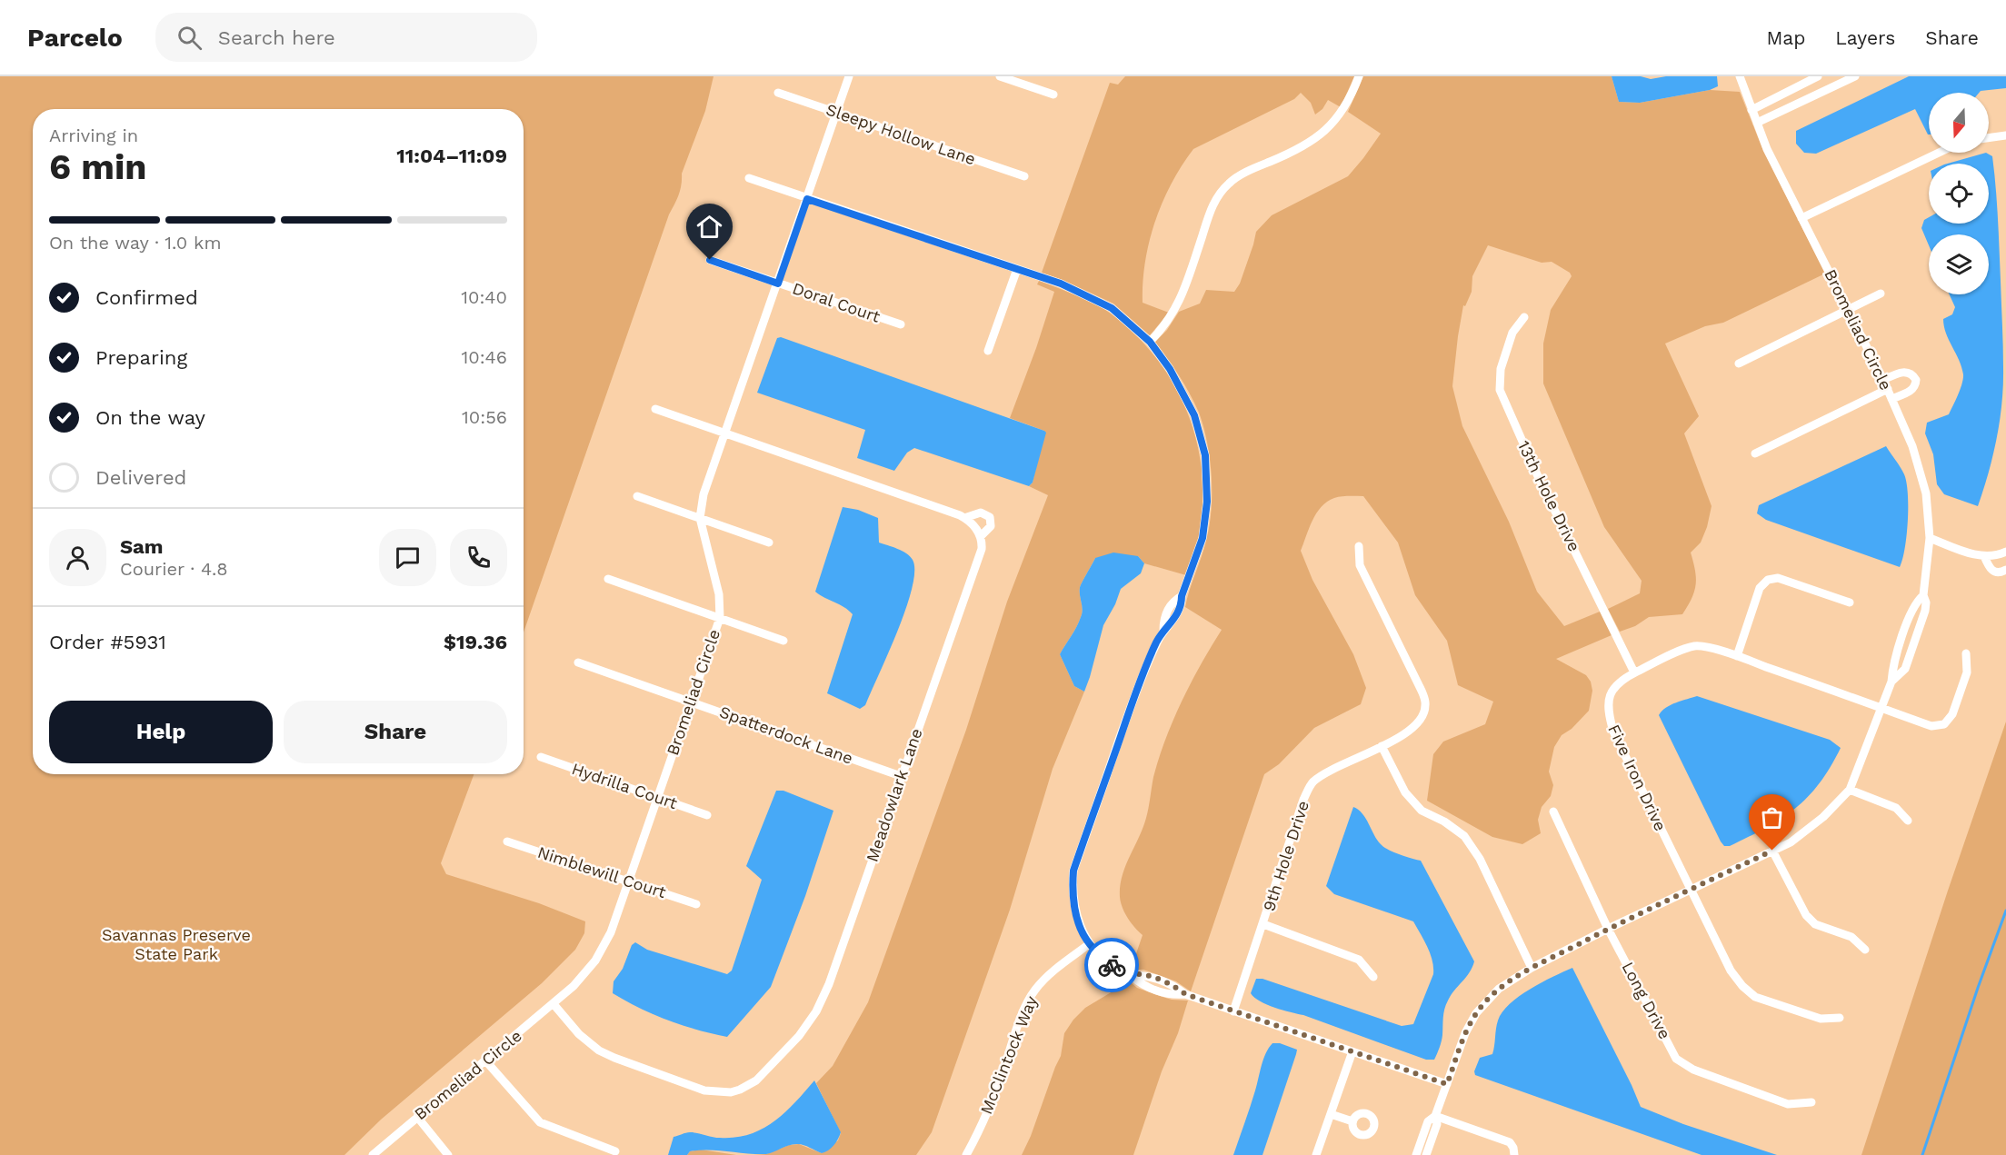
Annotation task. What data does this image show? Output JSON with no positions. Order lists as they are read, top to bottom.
{
  "streets": {
    "street": [
      "Sleepy Hollow Lane",
      "Doral Court",
      "Bromeliad Circle",
      "13th Hole Drive",
      "Spatterdock Lane",
      "Five Iron Drive",
      "Hydrilla Court",
      "Meadowlark Lane",
      "9th Hole Drive",
      "Nimblewill Court",
      "Long Drive",
      "McClintock Way"
    ]
  },
  "crossings": [
    ["Sleepy Hollow Lane", "Bromeliad Circle"],
    ["Doral Court", "Bromeliad Circle"],
    ["Bromeliad Circle", "Spatterdock Lane"],
    ["Bromeliad Circle", "Five Iron Drive"],
    ["Bromeliad Circle", "Hydrilla Court"],
    ["Bromeliad Circle", "Meadowlark Lane"],
    ["Bromeliad Circle", "Nimblewill Court"],
    ["Bromeliad Circle", "Long Drive"],
    ["13th Hole Drive", "Five Iron Drive"],
    ["Spatterdock Lane", "Meadowlark Lane"]
  ],
  "parks": ["Savannas Preserve State Park"],
  "north": "bottom",
  "page": {
    "header": "Parcelo",
    "search": "Search here",
    "nav": ["Map", "Layers", "Share"],
    "heading": ["6 min", "Arriving in", "11:04–11:09"],
    "panel": [
      "Sam",
      "Courier · 4.8",
      "Order #5931",
      "$19.36"
    ],
    "bar": "On the way · 1.0 km",
    "list": [
      ["Confirmed", "10:40"],
      ["Preparing", "10:46"],
      ["On the way", "10:56"],
      "Delivered"
    ],
    "buttons": ["Help", "Share"]
  }
}
